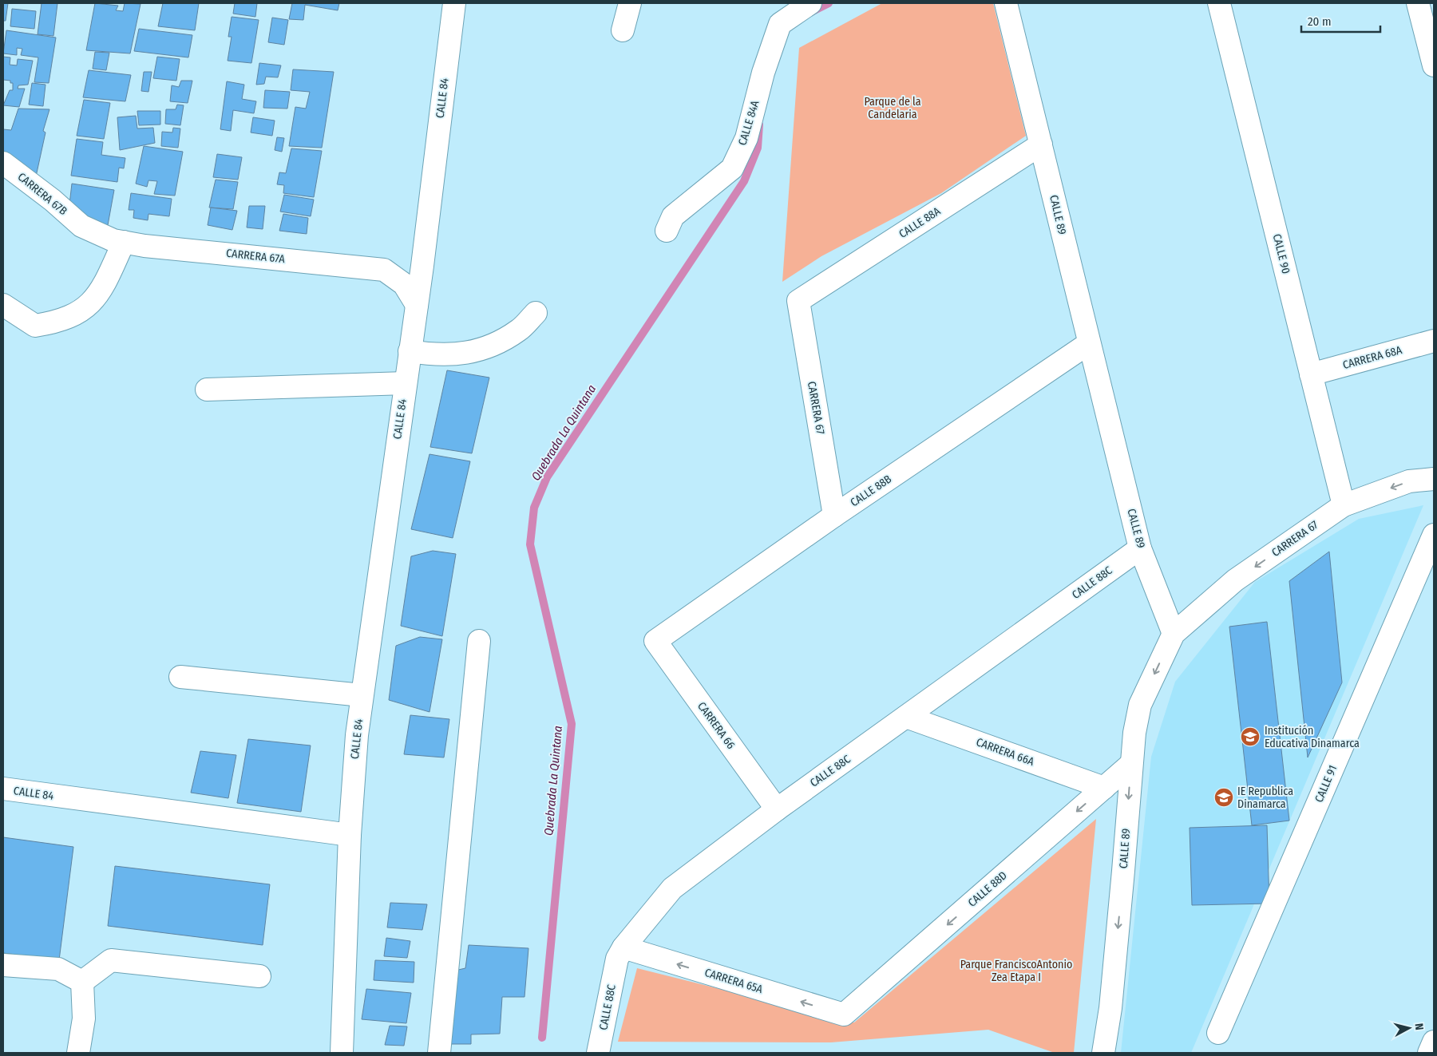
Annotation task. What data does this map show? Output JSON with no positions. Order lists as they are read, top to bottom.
{
  "streets": {
    "street": [
      "CALLE 84",
      "CALLE 84A",
      "CARRERA 67B",
      "CALLE 89",
      "CALLE 88A",
      "CALLE 90",
      "CARRERA 67A",
      "CARRERA 68A",
      "CARRERA 67",
      "CALLE 88B",
      "CALLE 88C",
      "CARRERA 66",
      "CARRERA 66A",
      "CALLE 91",
      "CALLE 88D",
      "CARRERA 65A"
    ]
  },
  "crossings": [
    ["CALLE 84", "CARRERA 67A"],
    ["CARRERA 67B", "CARRERA 67A"],
    ["CALLE 89", "CALLE 88A"],
    ["CALLE 89", "CARRERA 67"],
    ["CALLE 89", "CALLE 88B"],
    ["CALLE 89", "CALLE 88C"],
    ["CALLE 89", "CALLE 88D"],
    ["CALLE 88A", "CARRERA 67"],
    ["CALLE 90", "CARRERA 68A"],
    ["CALLE 90", "CARRERA 67"],
    ["CARRERA 67", "CALLE 88B"],
    ["CALLE 88B", "CARRERA 66"],
    ["CALLE 88C", "CARRERA 66"],
    ["CALLE 88C", "CARRERA 66A"],
    ["CALLE 88C", "CARRERA 65A"],
    ["CARRERA 66A", "CALLE 88D"],
    ["CALLE 88D", "CARRERA 65A"]
  ],
  "one_way": [
    "CALLE 89",
    "CARRERA 67",
    "CALLE 88D",
    "CARRERA 65A"
  ],
  "water": ["Quebrada La Quintana"],
  "parks": ["Parque de la Candelaria", "Parque FranciscoAntonio Zea Etapa I"],
  "places": {
    "school or university": ["Institución Educativa Dinamarca", "IE Republica Dinamarca"]
  },
  "scale_bar": "20 m",
  "north": "right"
}
